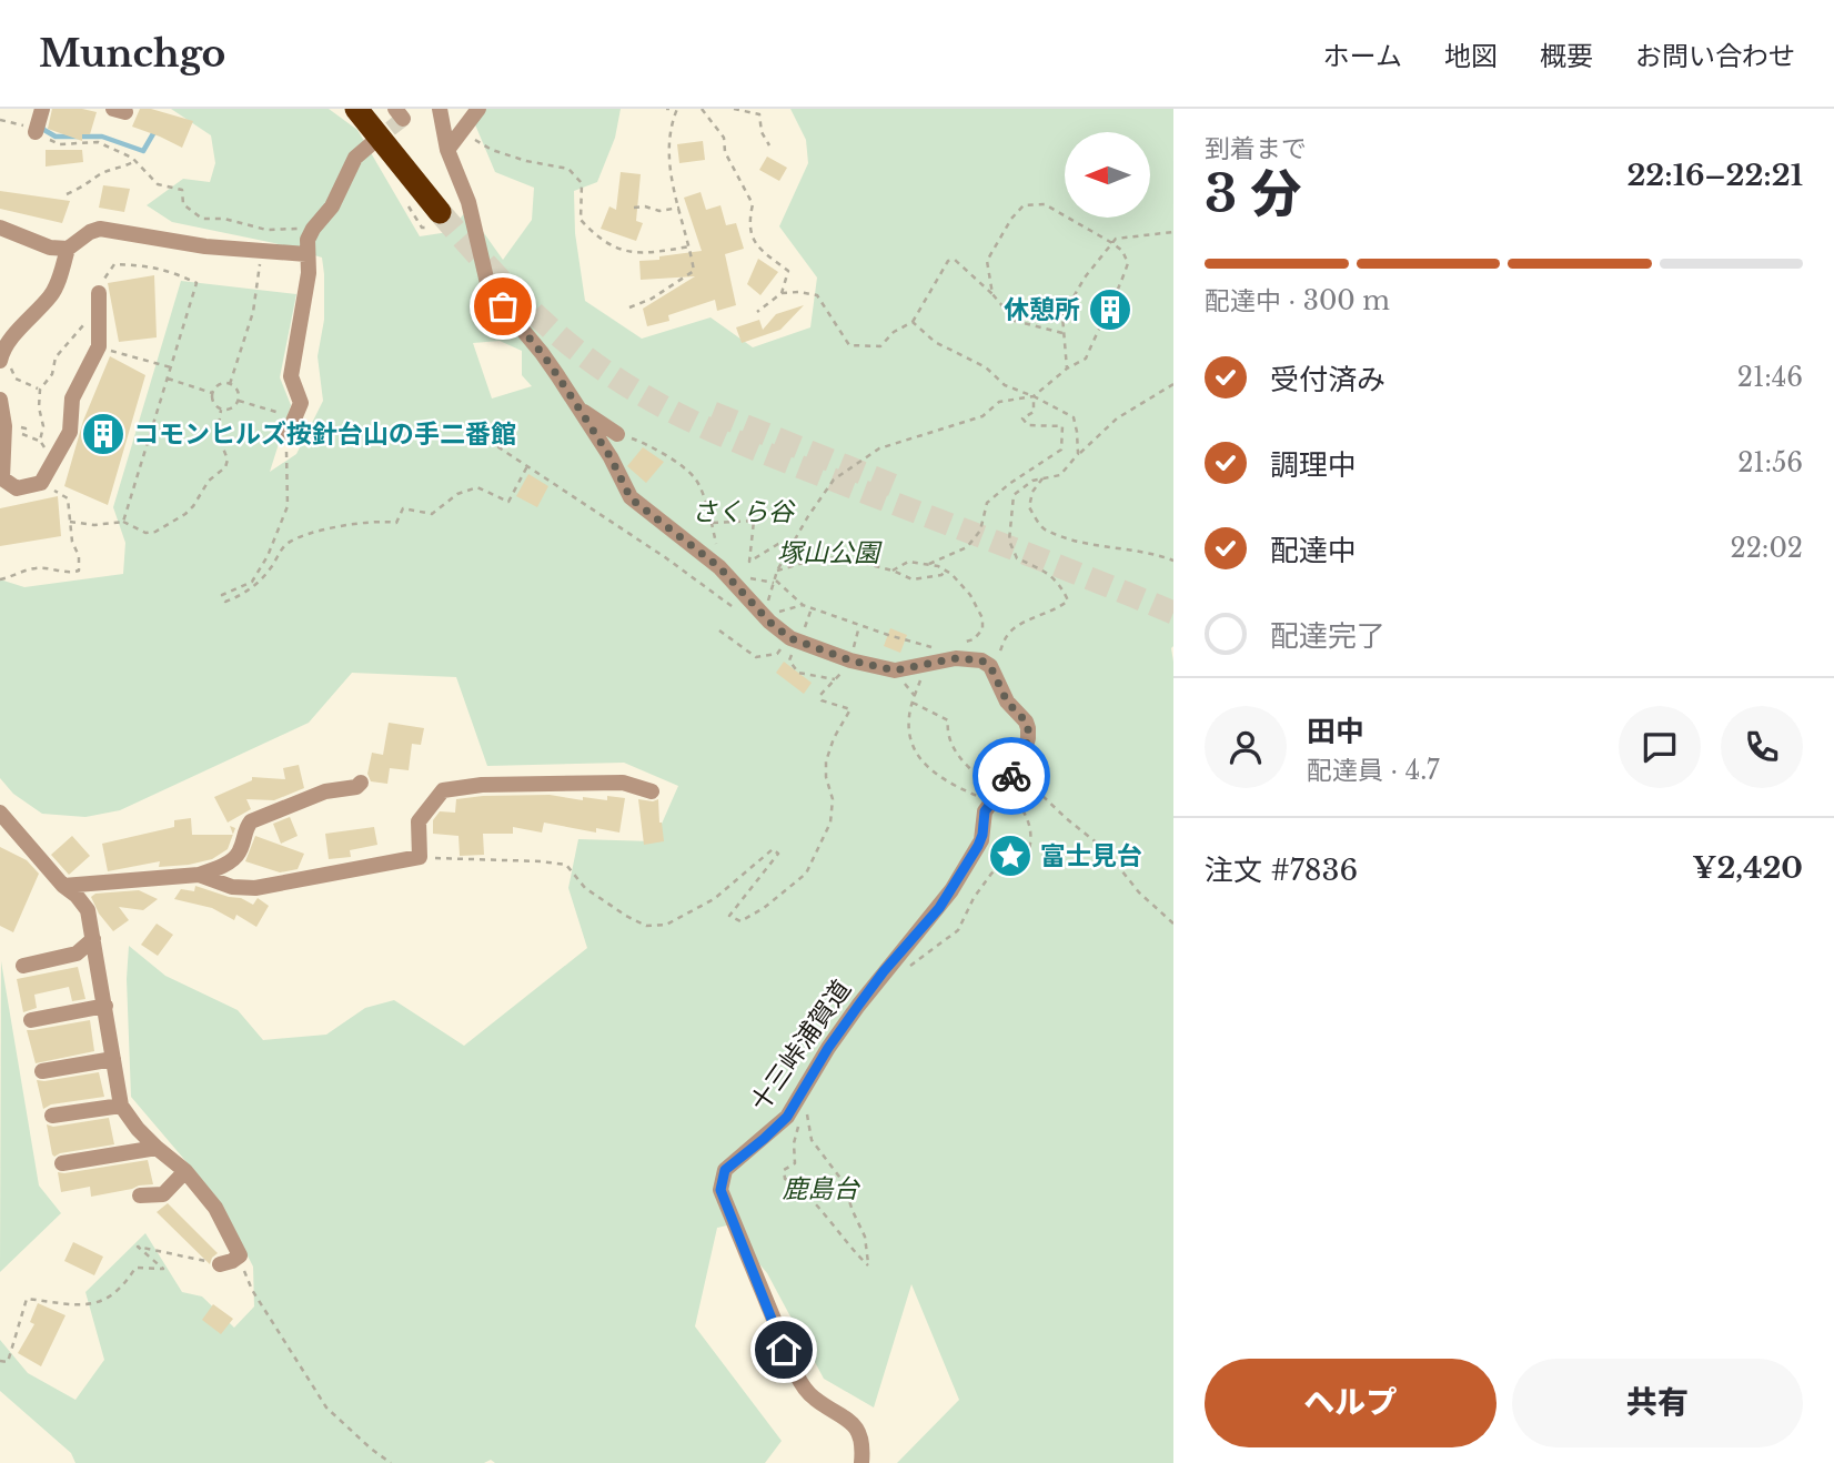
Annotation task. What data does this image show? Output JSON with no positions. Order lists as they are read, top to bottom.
{
  "streets": {
    "street": ["十三峠浦賀道"]
  },
  "parks": ["さくら谷", "塚山公園", "鹿島台"],
  "places": {
    "building": ["休憩所", "コモンヒルズ按針台山の手二番館"],
    "place": ["富士見台"]
  },
  "north": "left",
  "page": {
    "header": "Munchgo",
    "nav": [
      "ホーム",
      "地図",
      "概要",
      "お問い合わせ"
    ],
    "heading": ["3 分", "到着まで", "22:16–22:21"],
    "panel": [
      "田中",
      "配達員 · 4.7",
      "注文 #7836",
      "¥2,420"
    ],
    "bar": "配達中 · 300 m",
    "list": [
      ["受付済み", "21:46"],
      ["調理中", "21:56"],
      ["配達中", "22:02"],
      "配達完了"
    ],
    "buttons": ["ヘルプ", "共有"]
  }
}
